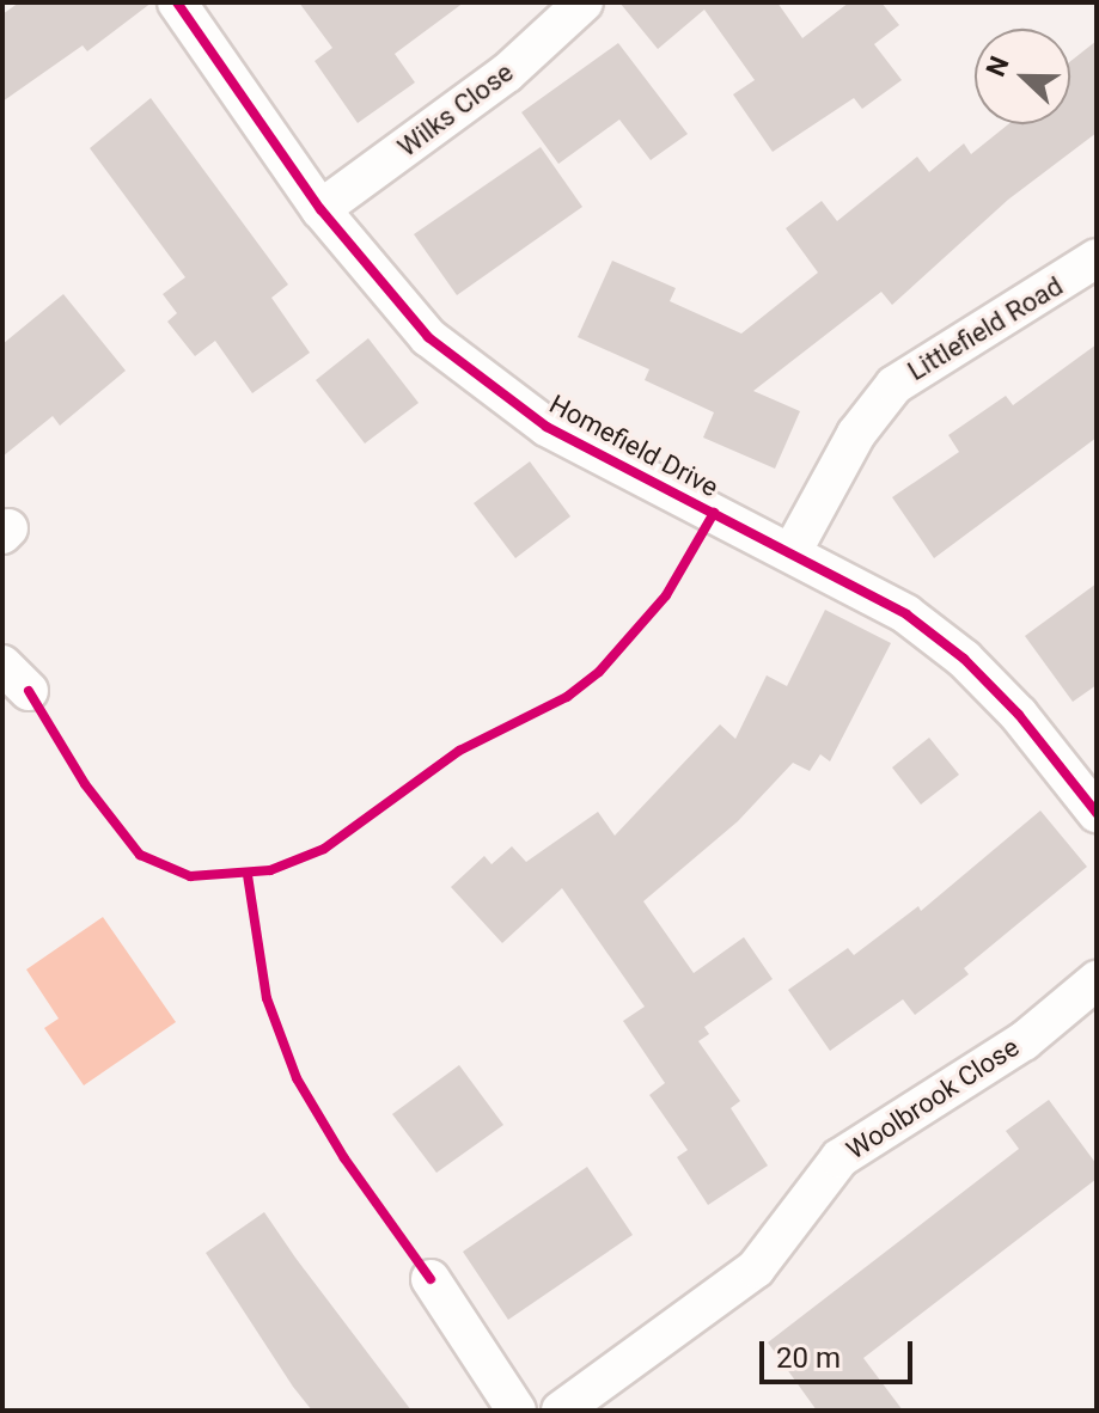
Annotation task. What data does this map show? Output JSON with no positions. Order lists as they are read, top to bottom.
{
  "streets": {
    "street": [
      "Wilks Close",
      "Littlefield Road",
      "Homefield Drive",
      "Woolbrook Close"
    ]
  },
  "crossings": [
    ["Wilks Close", "Homefield Drive"],
    ["Littlefield Road", "Homefield Drive"]
  ],
  "scale_bar": "20 m",
  "north": "left"
}
